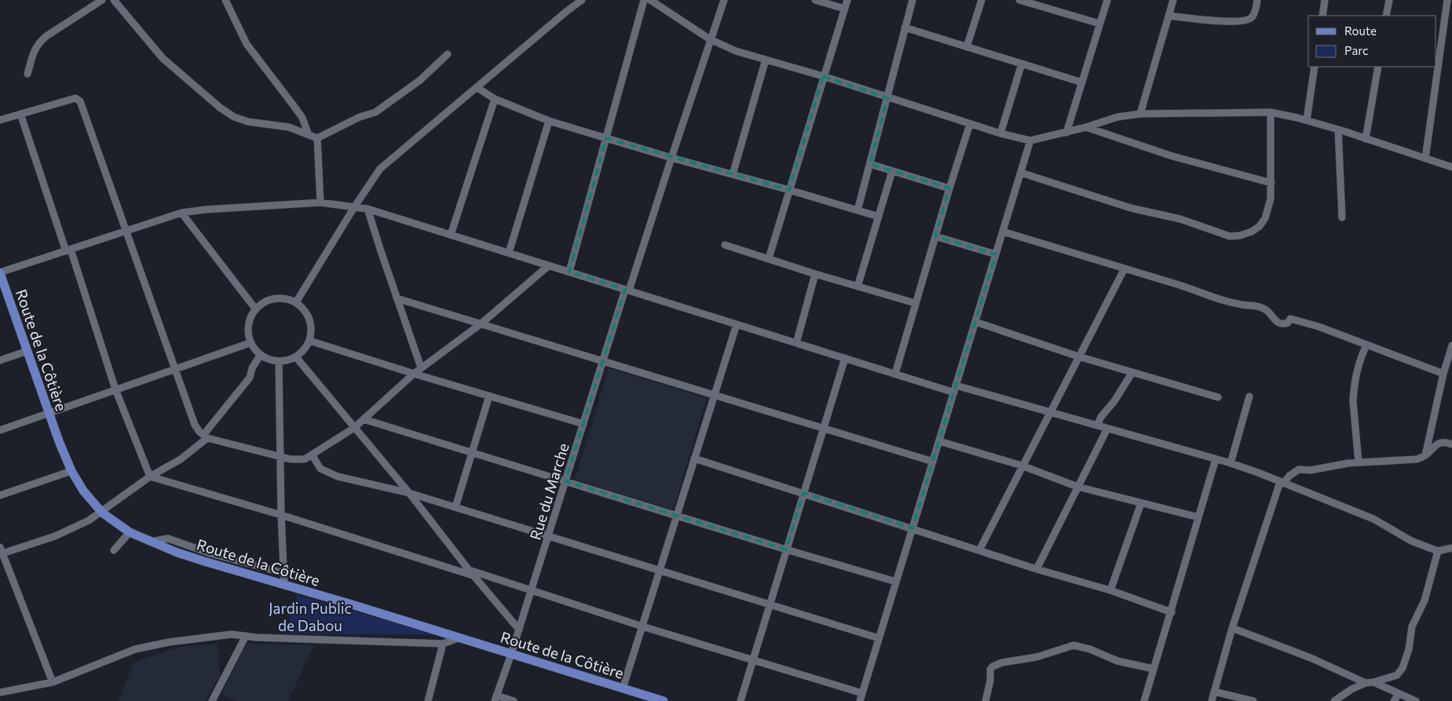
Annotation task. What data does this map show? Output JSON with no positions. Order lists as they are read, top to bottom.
{
  "streets": {
    "main road": ["Route de la Côtière"],
    "street": ["Rue du Marche"]
  },
  "crossings": [
    ["Route de la Côtière", "Rue du Marche"]
  ],
  "parks": ["Jardin Public de Dabou"],
  "legend": ["Route", "Parc"]
}
